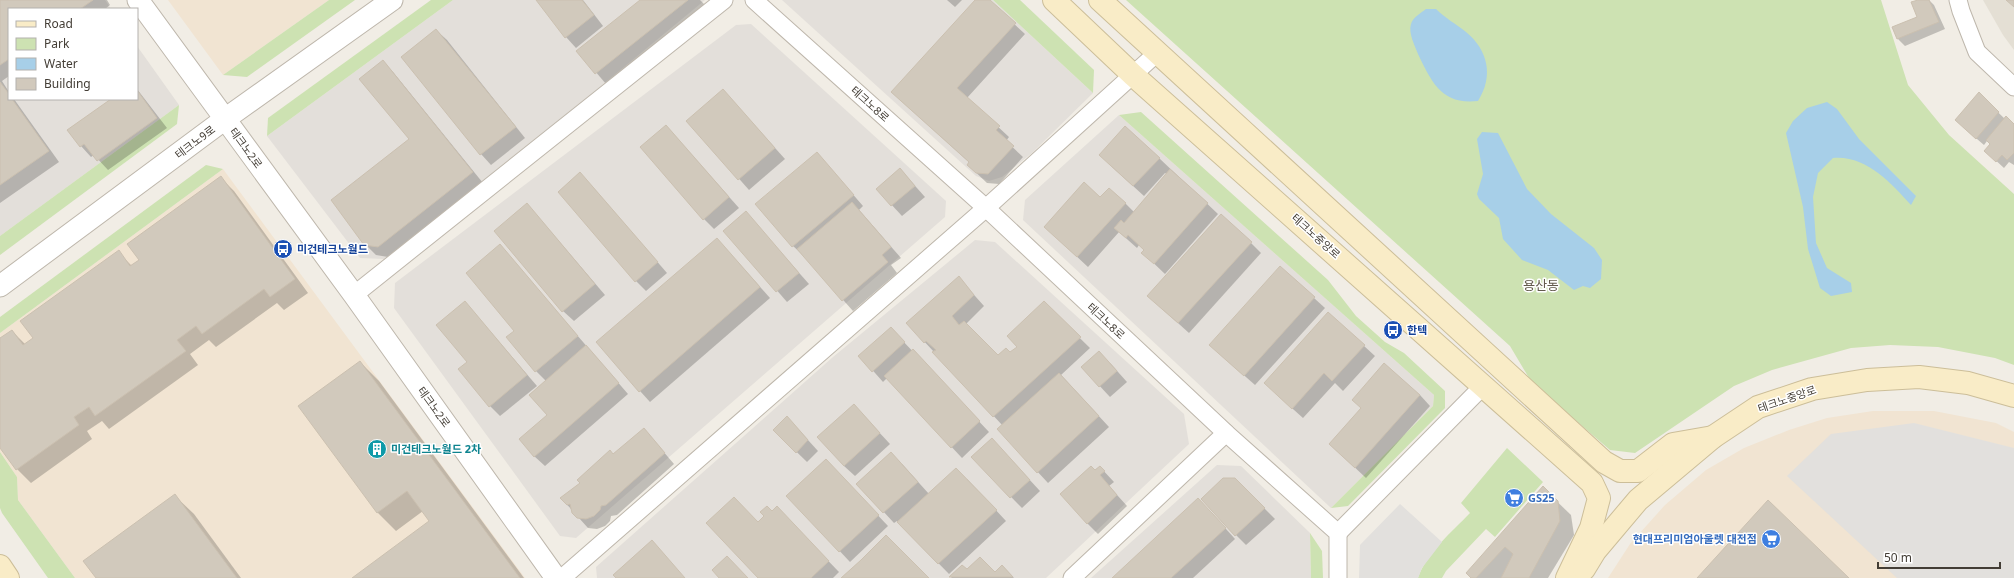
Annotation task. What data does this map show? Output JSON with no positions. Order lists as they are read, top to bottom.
{
  "streets": {
    "main road": ["테크노중앙로"],
    "street": ["테크노8로", "테크노9로", "테크노2로"]
  },
  "crossings": [
    ["테크노9로", "테크노2로"]
  ],
  "districts": ["용산동"],
  "places": {
    "bus stop": ["미건테크노월드", "한텍"],
    "building": ["미건테크노월드 2차"],
    "supermarket": ["GS25", "현대프리미엄아울렛 대전점"]
  },
  "legend": [
    "Road",
    "Park",
    "Water",
    "Building"
  ],
  "scale_bar": "50 m"
}
